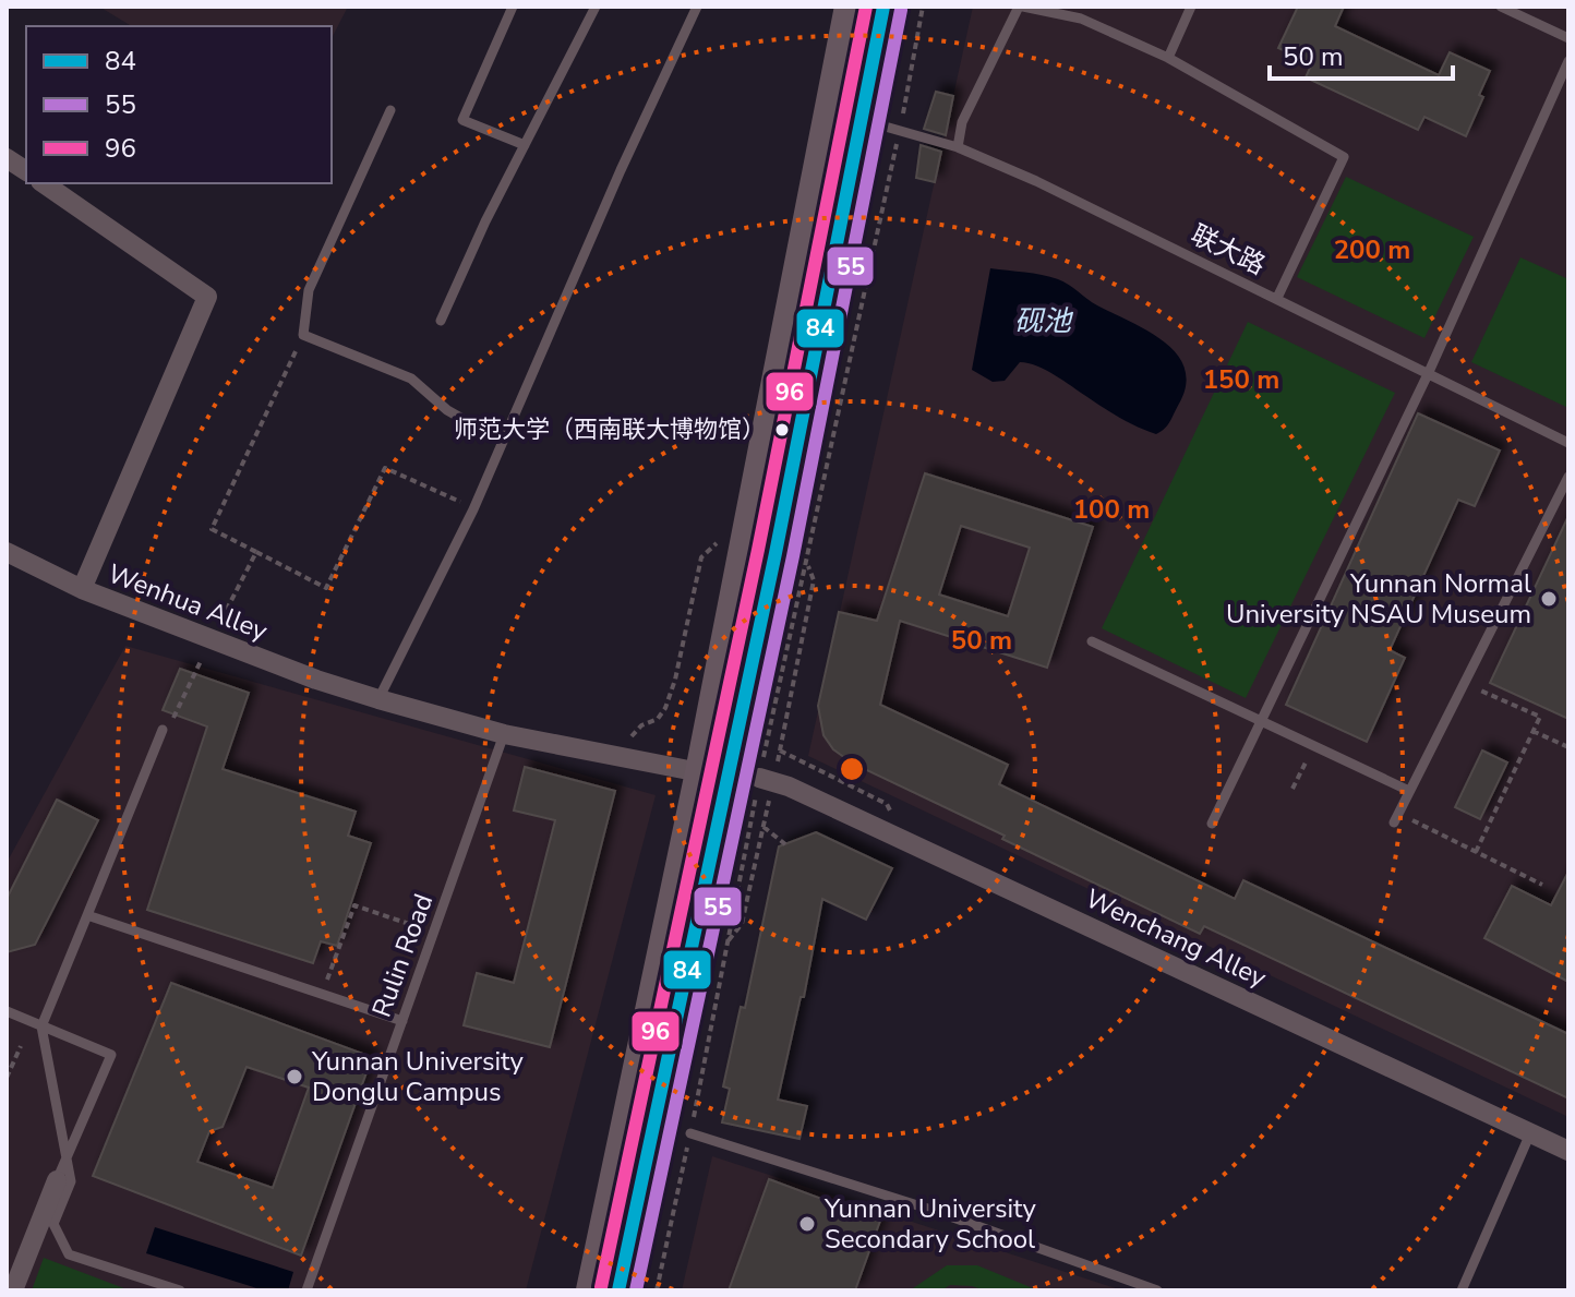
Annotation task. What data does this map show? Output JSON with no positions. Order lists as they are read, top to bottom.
{
  "streets": {
    "street": ["Wenhua Alley", "Wenchang Alley"],
    "lane": ["联大路", "Rulin Road"]
  },
  "crossings": [
    ["Wenhua Alley", "Rulin Road"]
  ],
  "water": ["砚池"],
  "places": [
    "师范大学（西南联大博物馆）",
    "Yunnan Normal University NSAU Museum",
    "Yunnan University Donglu Campus",
    "Yunnan University Secondary School"
  ],
  "lines": ["transit line 84", "transit line 96", "transit line 55"],
  "legend": ["84", "55", "96"],
  "scale_bar": "50 m",
  "rings": [
    "200 m",
    "150 m",
    "100 m",
    "50 m"
  ]
}
